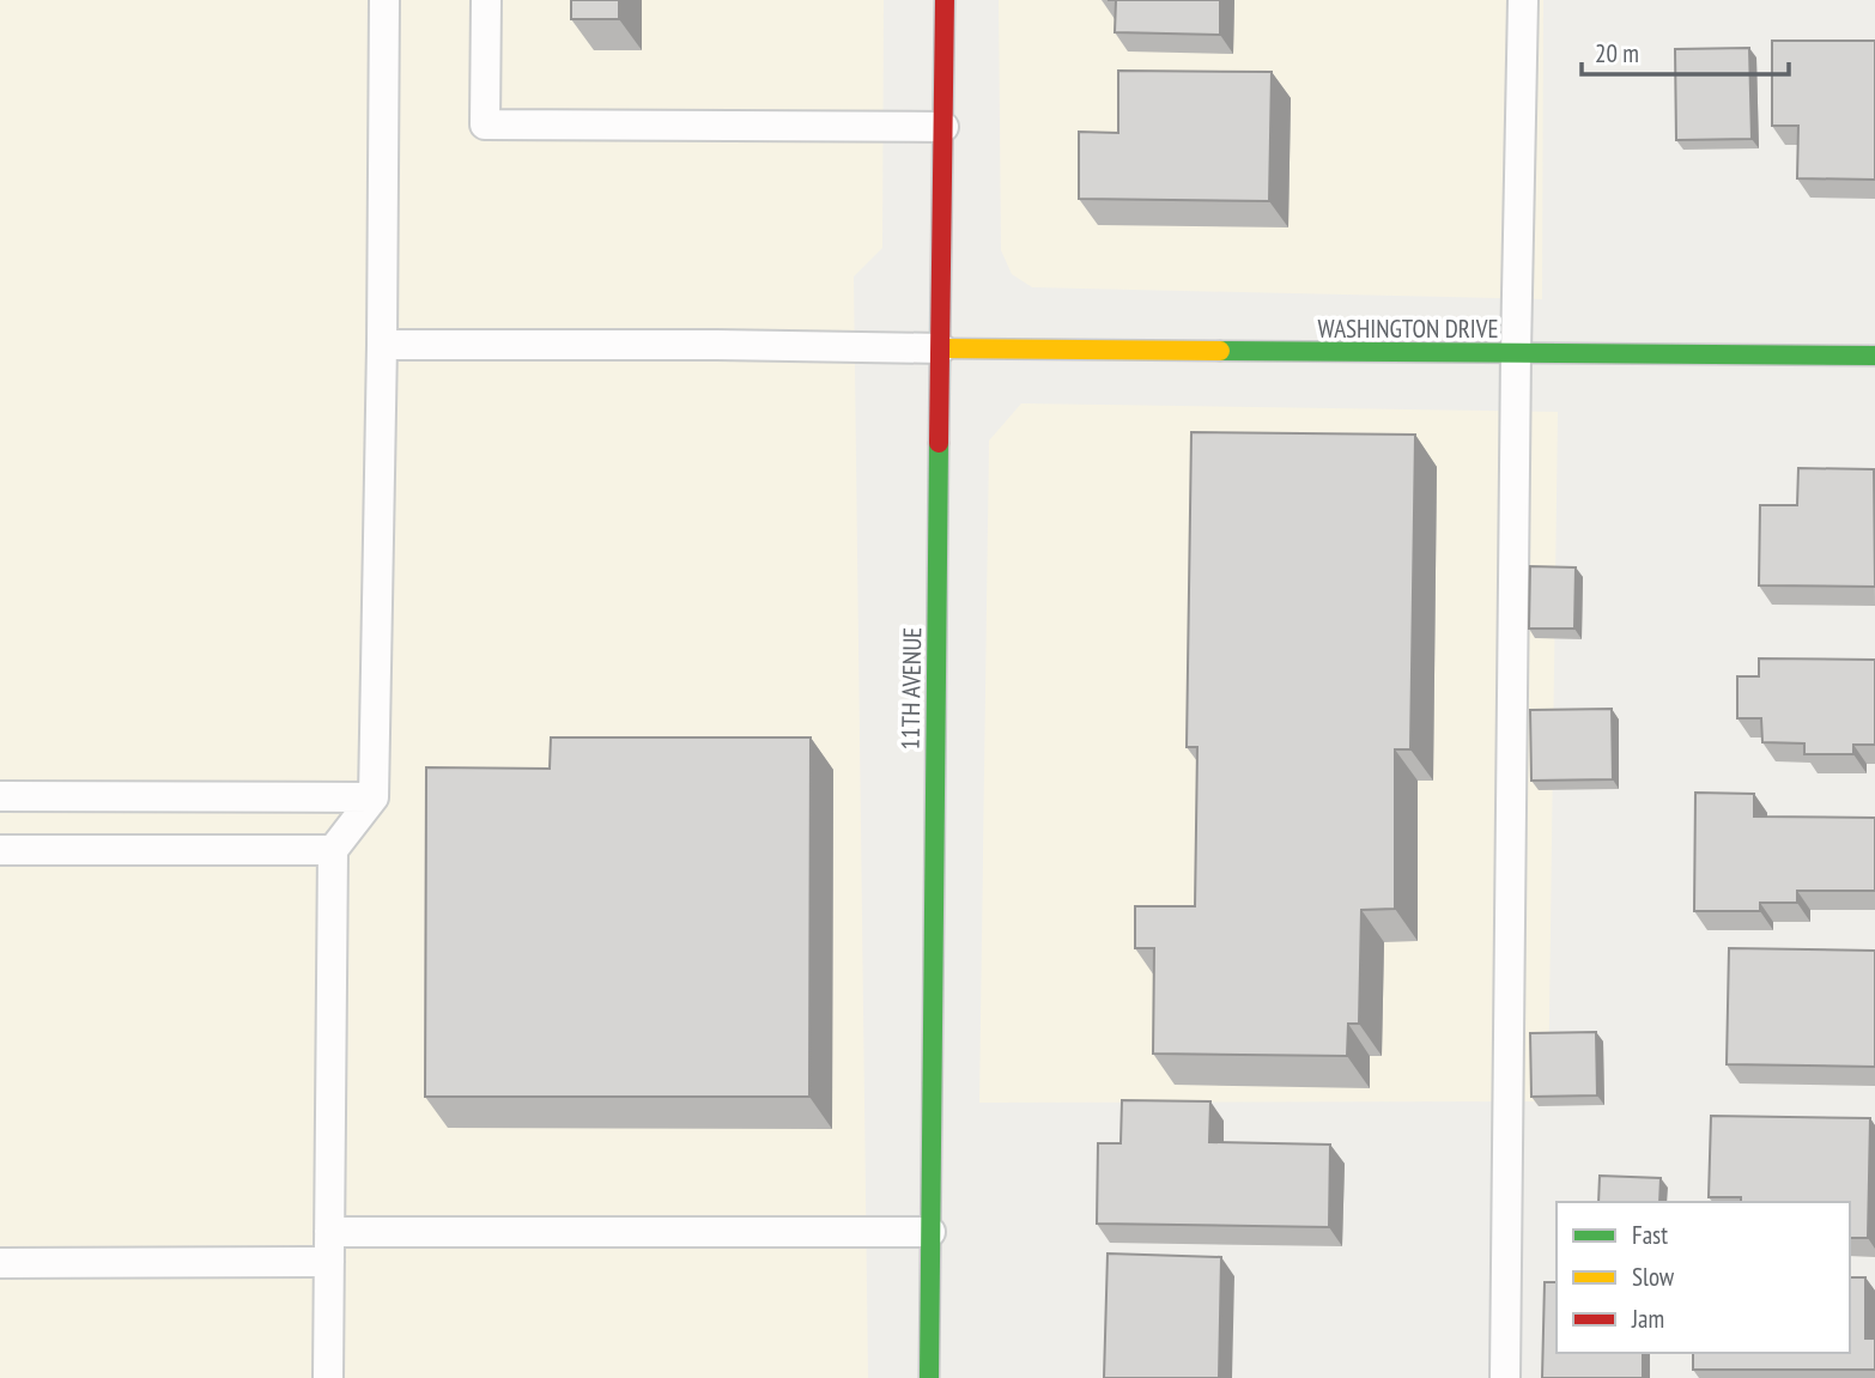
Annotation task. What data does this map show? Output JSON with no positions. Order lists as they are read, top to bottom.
{
  "streets": {
    "main road": ["WASHINGTON DRIVE", "11TH AVENUE"]
  },
  "crossings": [
    ["WASHINGTON DRIVE", "11TH AVENUE"]
  ],
  "legend": ["Fast", "Slow", "Jam"],
  "scale_bar": "20 m"
}
